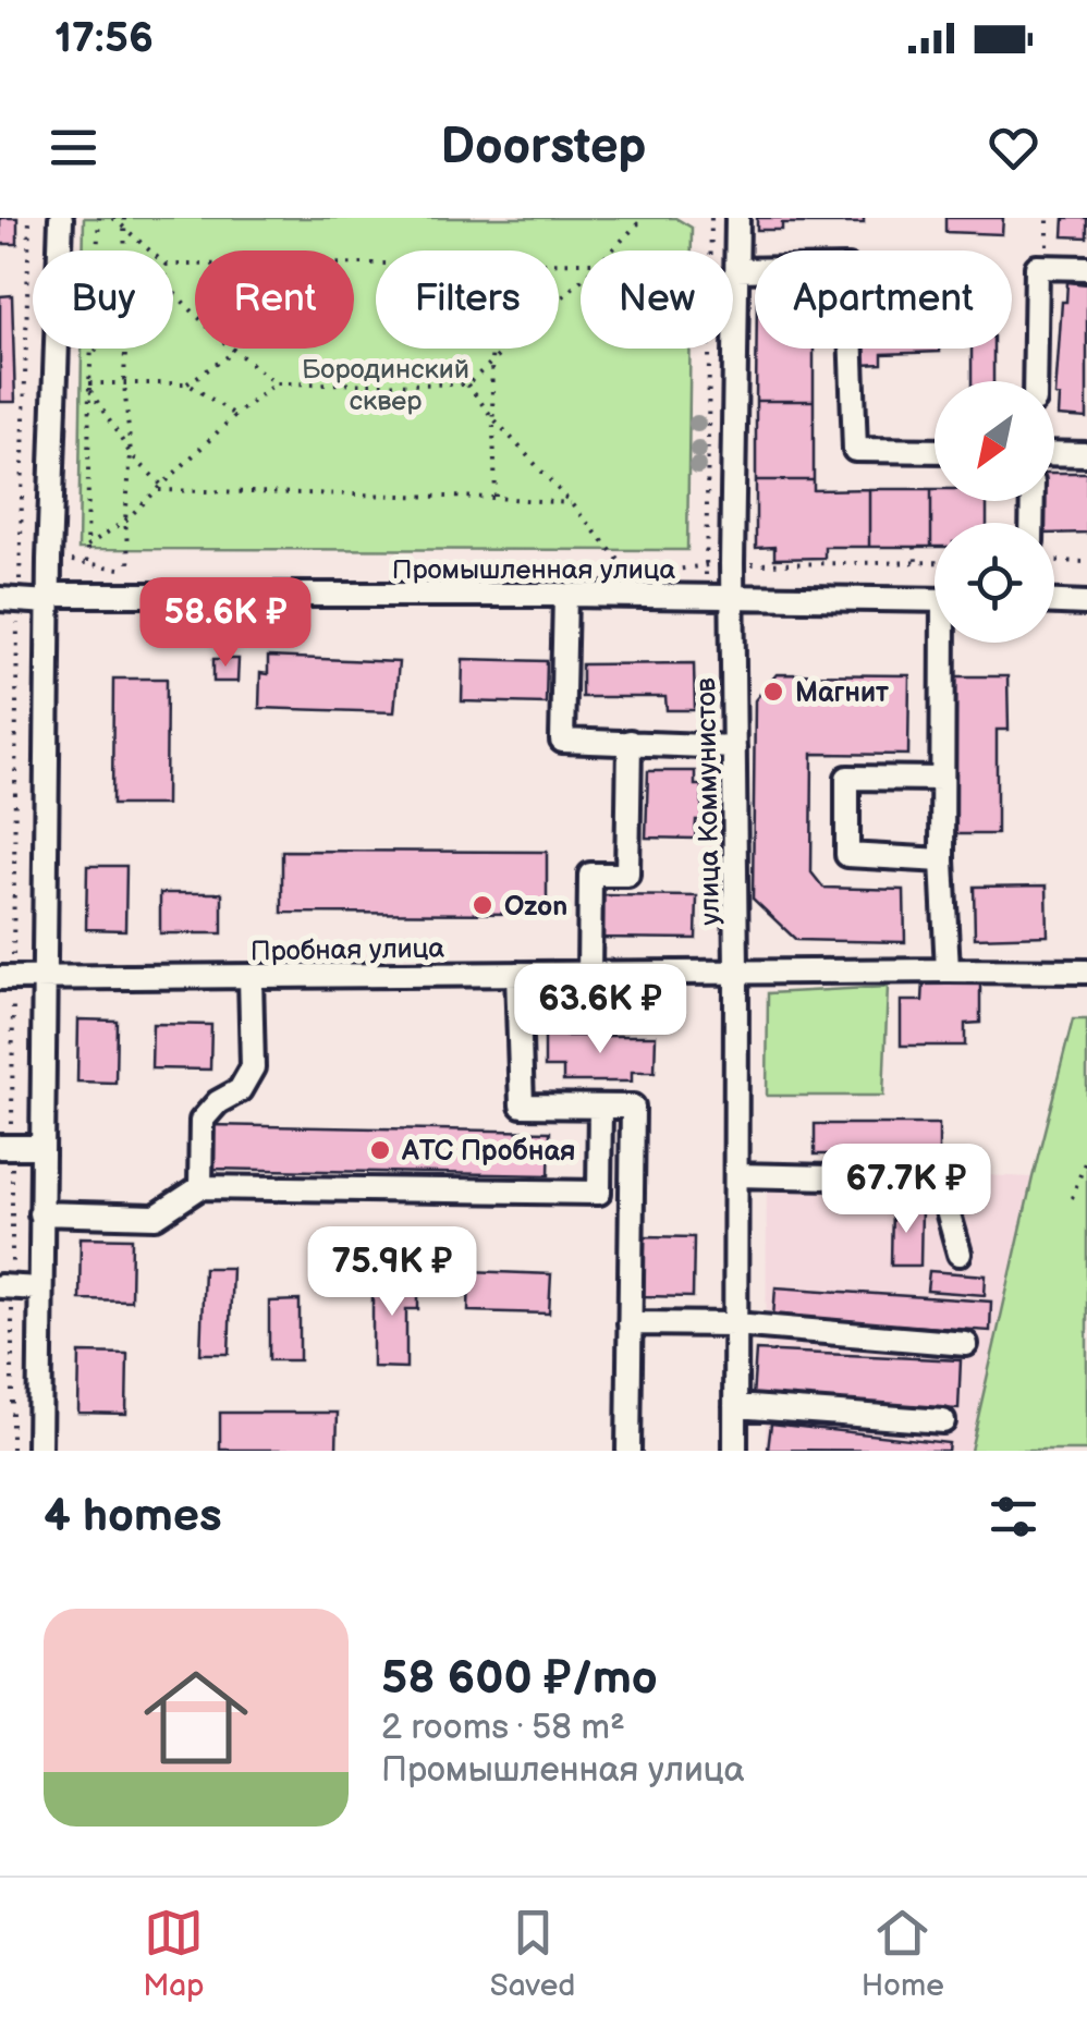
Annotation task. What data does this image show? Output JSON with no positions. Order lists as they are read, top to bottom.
{
  "streets": {
    "street": ["Промышленная улица", "улица Коммунистов", "Пробная улица"]
  },
  "crossings": [
    ["Промышленная улица", "улица Коммунистов"],
    ["улица Коммунистов", "Пробная улица"]
  ],
  "parks": ["Бородинский сквер"],
  "places": ["Магнит", "Ozon", "АТС Пробная"],
  "north": "bottom left",
  "page": {
    "status": "17:56",
    "header": "Doorstep",
    "chip": [
      "Buy",
      "Rent",
      "Filters",
      "New",
      "Apartment"
    ],
    "price": [
      "58.6K ₽",
      "63.6K ₽",
      "67.7K ₽",
      "75.9K ₽"
    ],
    "heading": "4 homes",
    "list": [
      {
        "name": "58 600 ₽/mo",
        "note": "2 rooms · 58 m² · Промышленная улица"
      }
    ],
    "tabs": ["Map", "Saved", "Home"]
  }
}
